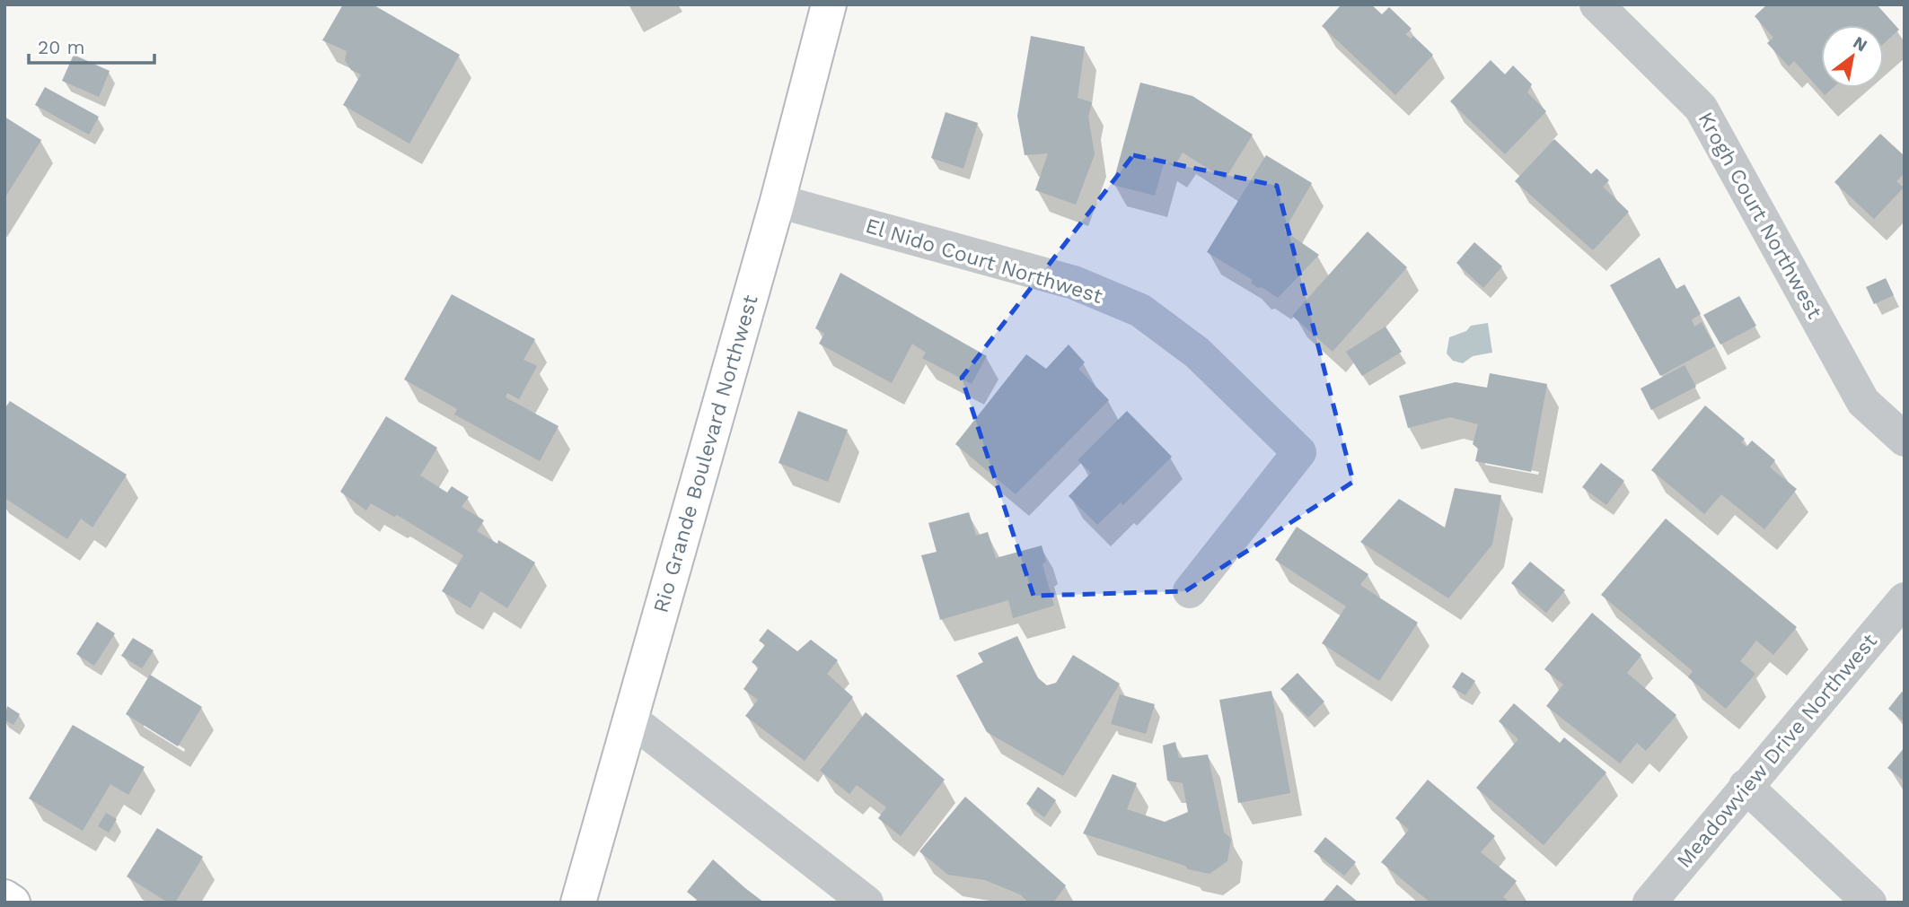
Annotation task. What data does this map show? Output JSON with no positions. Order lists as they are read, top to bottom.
{
  "streets": {
    "main road": ["Rio Grande Boulevard Northwest"],
    "street": ["Krogh Court Northwest", "El Nido Court Northwest", "Meadowview Drive Northwest"]
  },
  "crossings": [
    ["El Nido Court Northwest", "Rio Grande Boulevard Northwest"]
  ],
  "scale_bar": "20 m",
  "north": "top right"
}
